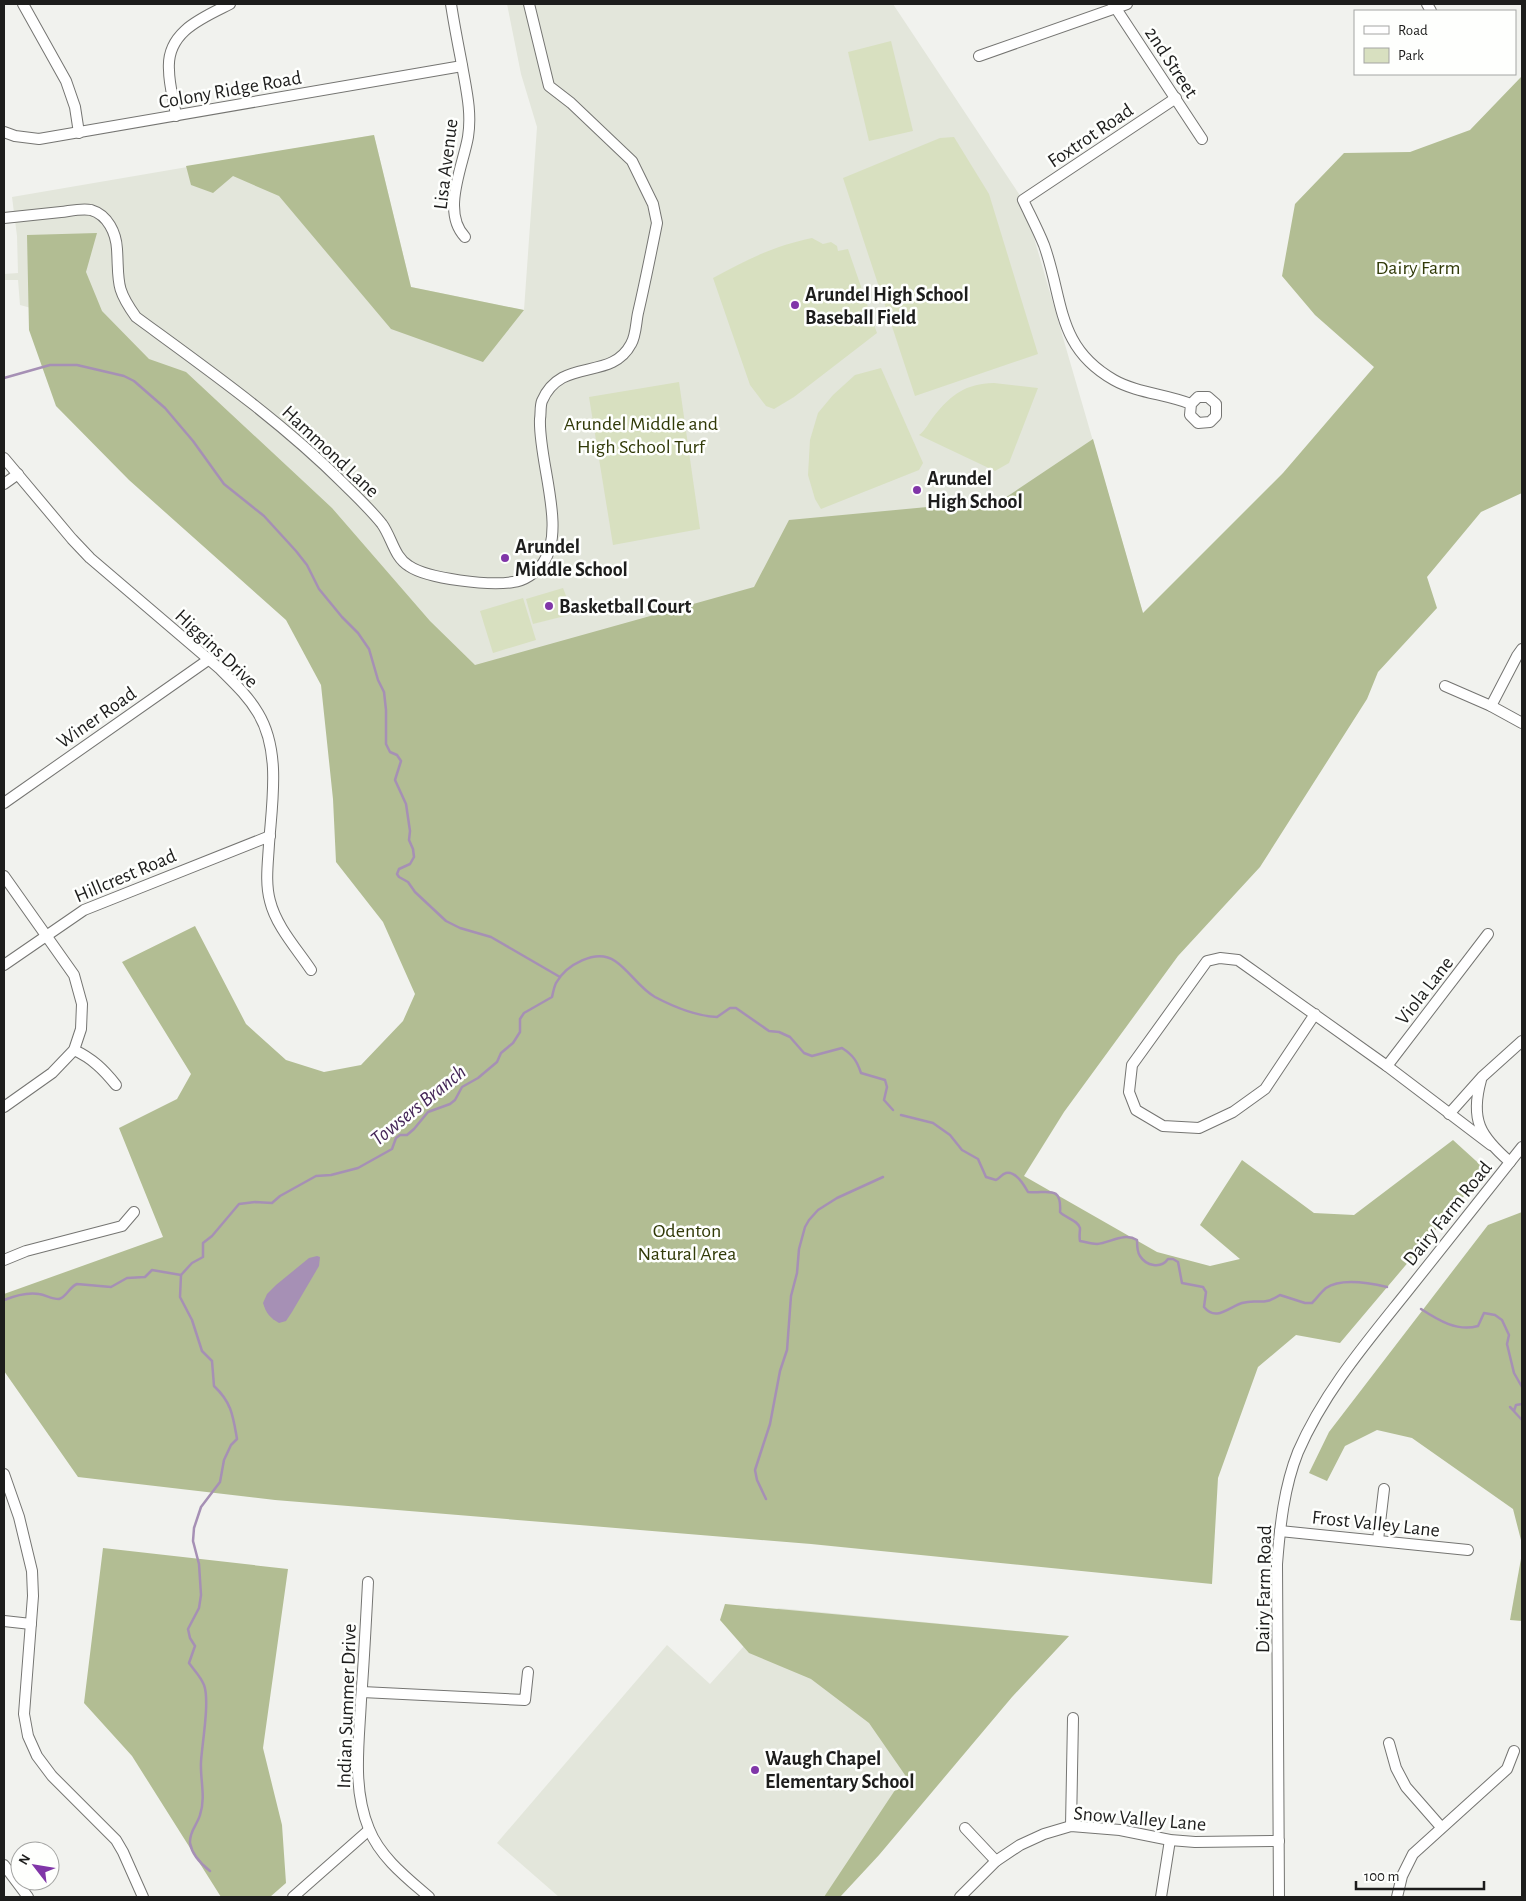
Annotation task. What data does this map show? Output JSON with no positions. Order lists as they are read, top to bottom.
{
  "streets": {
    "street": [
      "2nd Street",
      "Colony Ridge Road",
      "Foxtrot Road",
      "Lisa Avenue",
      "Hammond Lane",
      "Higgins Drive",
      "Winer Road",
      "Hillcrest Road",
      "Viola Lane",
      "Dairy Farm Road",
      "Frost Valley Lane",
      "Indian Summer Drive",
      "Snow Valley Lane"
    ]
  },
  "crossings": [
    ["2nd Street", "Foxtrot Road"],
    ["Colony Ridge Road", "Lisa Avenue"],
    ["Higgins Drive", "Winer Road"],
    ["Higgins Drive", "Hillcrest Road"],
    ["Dairy Farm Road", "Frost Valley Lane"],
    ["Dairy Farm Road", "Snow Valley Lane"]
  ],
  "water": ["Towsers Branch"],
  "parks": ["Dairy Farm", "Arundel Middle and High School Turf", "Odenton Natural Area"],
  "places": [
    "Arundel High School Baseball Field",
    "Arundel High School",
    "Arundel Middle School",
    "Basketball Court",
    "Waugh Chapel Elementary School"
  ],
  "legend": ["Road", "Park"],
  "scale_bar": "100 m",
  "north": "top left"
}
